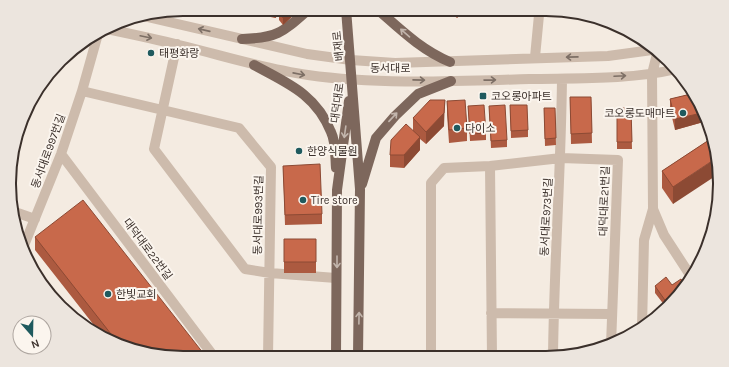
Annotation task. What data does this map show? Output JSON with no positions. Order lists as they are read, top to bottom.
{
  "streets": {
    "main road": ["배재로", "대덕대로"],
    "street": [
      "동서대로",
      "동서대로997번길",
      "대덕대로21번길",
      "동서대로993번길",
      "동서대로973번길",
      "대덕대로22번길"
    ]
  },
  "crossings": [
    ["배재로", "동서대로"],
    ["배재로", "대덕대로"],
    ["동서대로", "대덕대로"],
    ["동서대로", "동서대로993번길"],
    ["동서대로", "동서대로973번길"],
    ["대덕대로", "동서대로993번길"],
    ["동서대로997번길", "대덕대로22번길"],
    ["대덕대로21번길", "동서대로973번길"]
  ],
  "places": {
    "other": [
      "태평화랑",
      "코오롱도매마트",
      "다이소",
      "한양식물원",
      "Tire store",
      "한빛교회"
    ],
    "transit": ["코오롱아파트"]
  },
  "north": "bottom"
}
